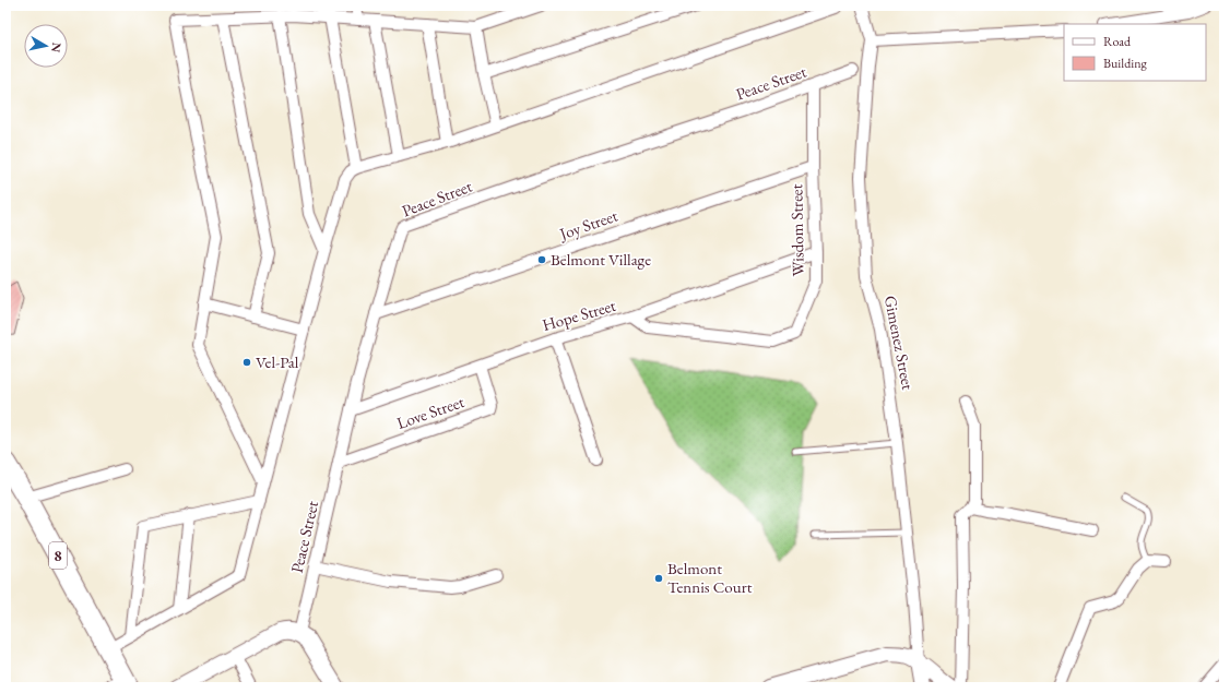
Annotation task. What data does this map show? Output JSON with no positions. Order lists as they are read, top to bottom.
{
  "streets": {
    "highway": ["8"],
    "street": [
      "Peace Street",
      "Joy Street",
      "Wisdom Street",
      "Hope Street",
      "Gimenez Street",
      "Love Street"
    ]
  },
  "crossings": [
    ["Peace Street", "Joy Street"],
    ["Peace Street", "Wisdom Street"],
    ["Peace Street", "Hope Street"],
    ["Peace Street", "Love Street"],
    ["Joy Street", "Wisdom Street"],
    ["Wisdom Street", "Hope Street"],
    ["Hope Street", "Love Street"]
  ],
  "places": ["Belmont Village", "Vel-Pal", "Belmont Tennis Court"],
  "legend": ["Road", "Building"],
  "north": "right"
}
